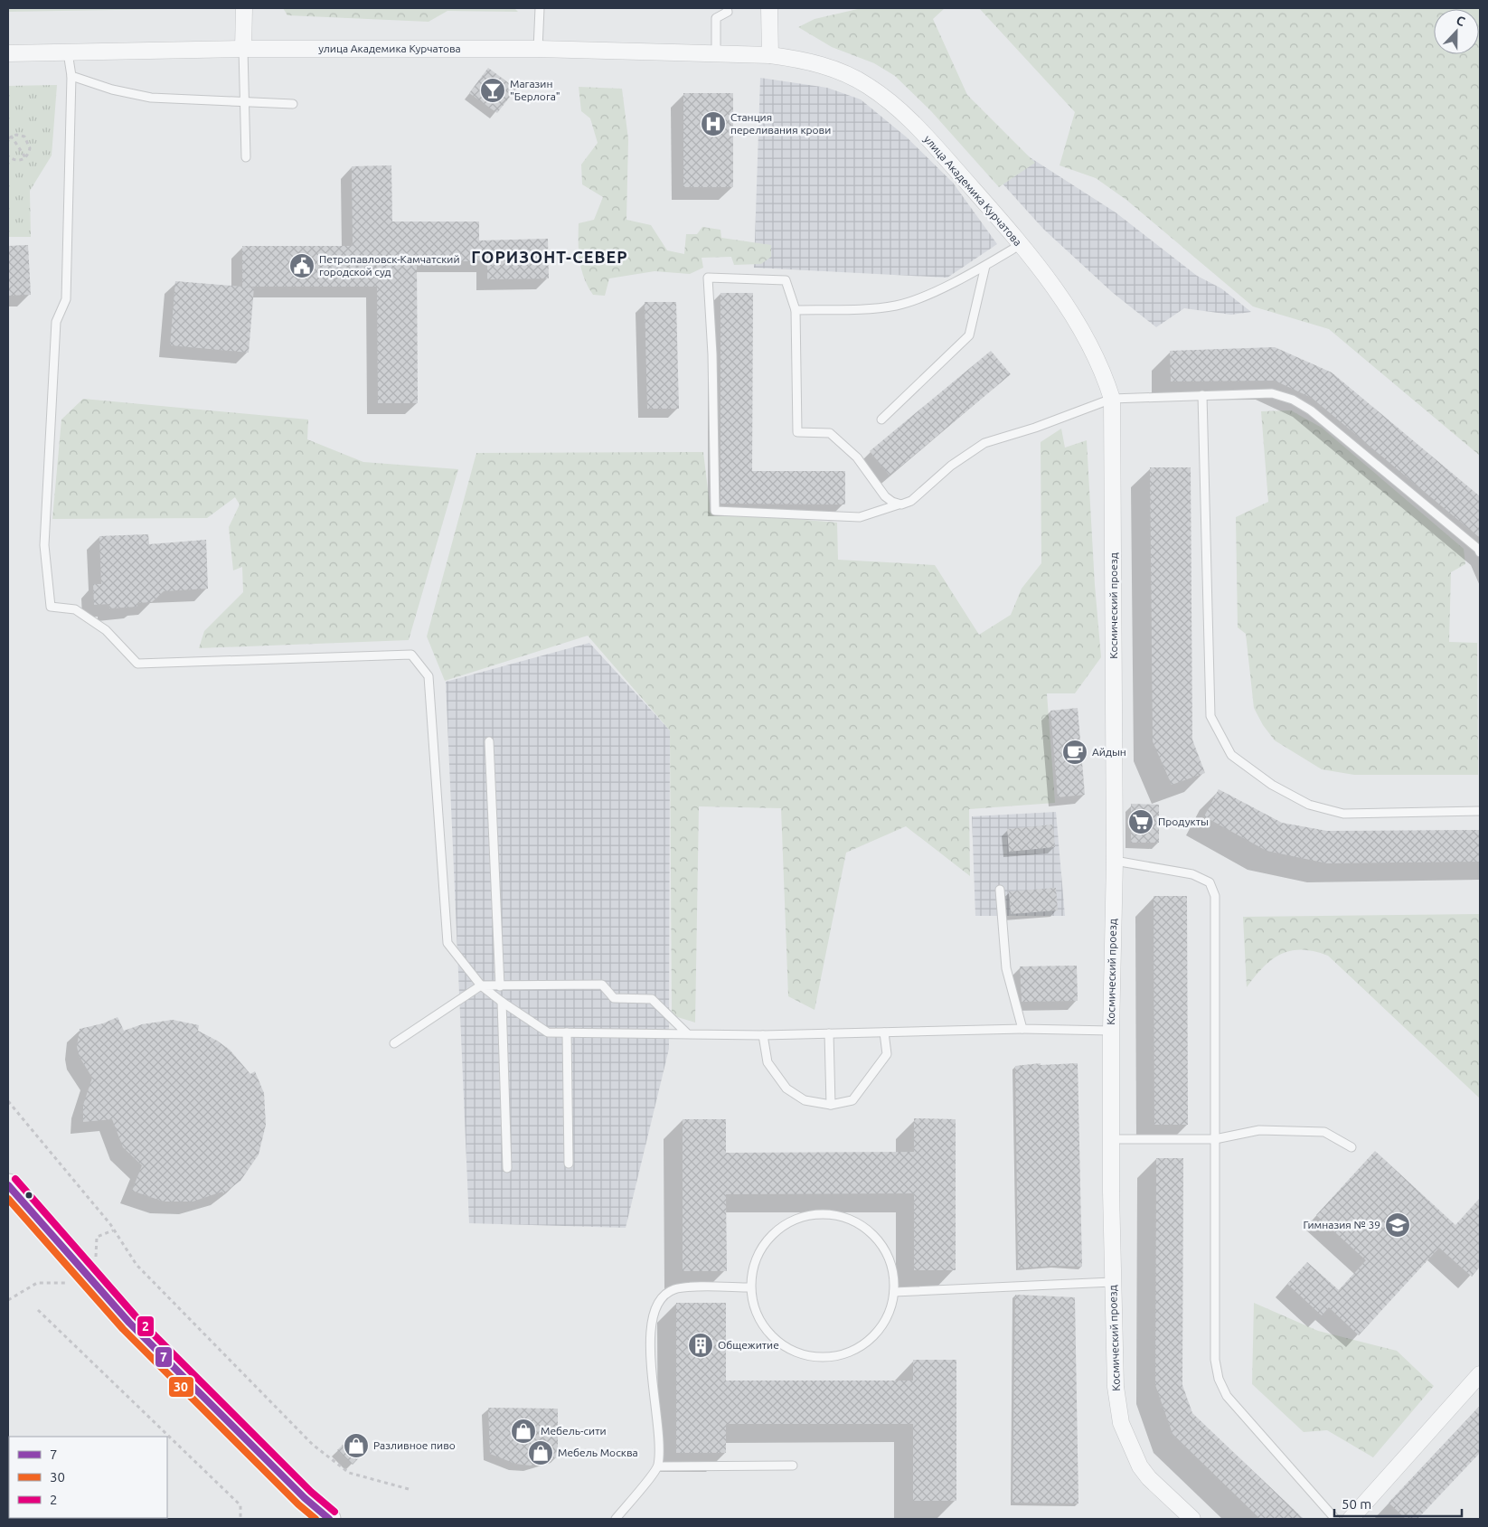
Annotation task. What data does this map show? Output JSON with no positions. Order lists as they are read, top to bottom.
{
  "streets": {
    "street": ["улица Академика Курчатова", "Космический проезд"]
  },
  "crossings": [
    ["улица Академика Курчатова", "Космический проезд"]
  ],
  "districts": ["ГОРИЗОНТ-СЕВЕР"],
  "places": {
    "bar": ["Магазин \"Берлога\""],
    "hospital": ["Станция переливания крови"],
    "public building": ["Петропавловск-Камчатский городской суд"],
    "cafe": ["Айдын"],
    "supermarket": ["Продукты"],
    "school or university": ["Гимназия № 39"],
    "building": ["Общежитие"],
    "shop": ["Мебель-сити", "Разливное пиво", "Мебель Москва"]
  },
  "lines": ["transit line 2", "transit line 7", "transit line 30"],
  "legend": ["7", "30", "2"],
  "scale_bar": "50 m",
  "north": "top"
}
